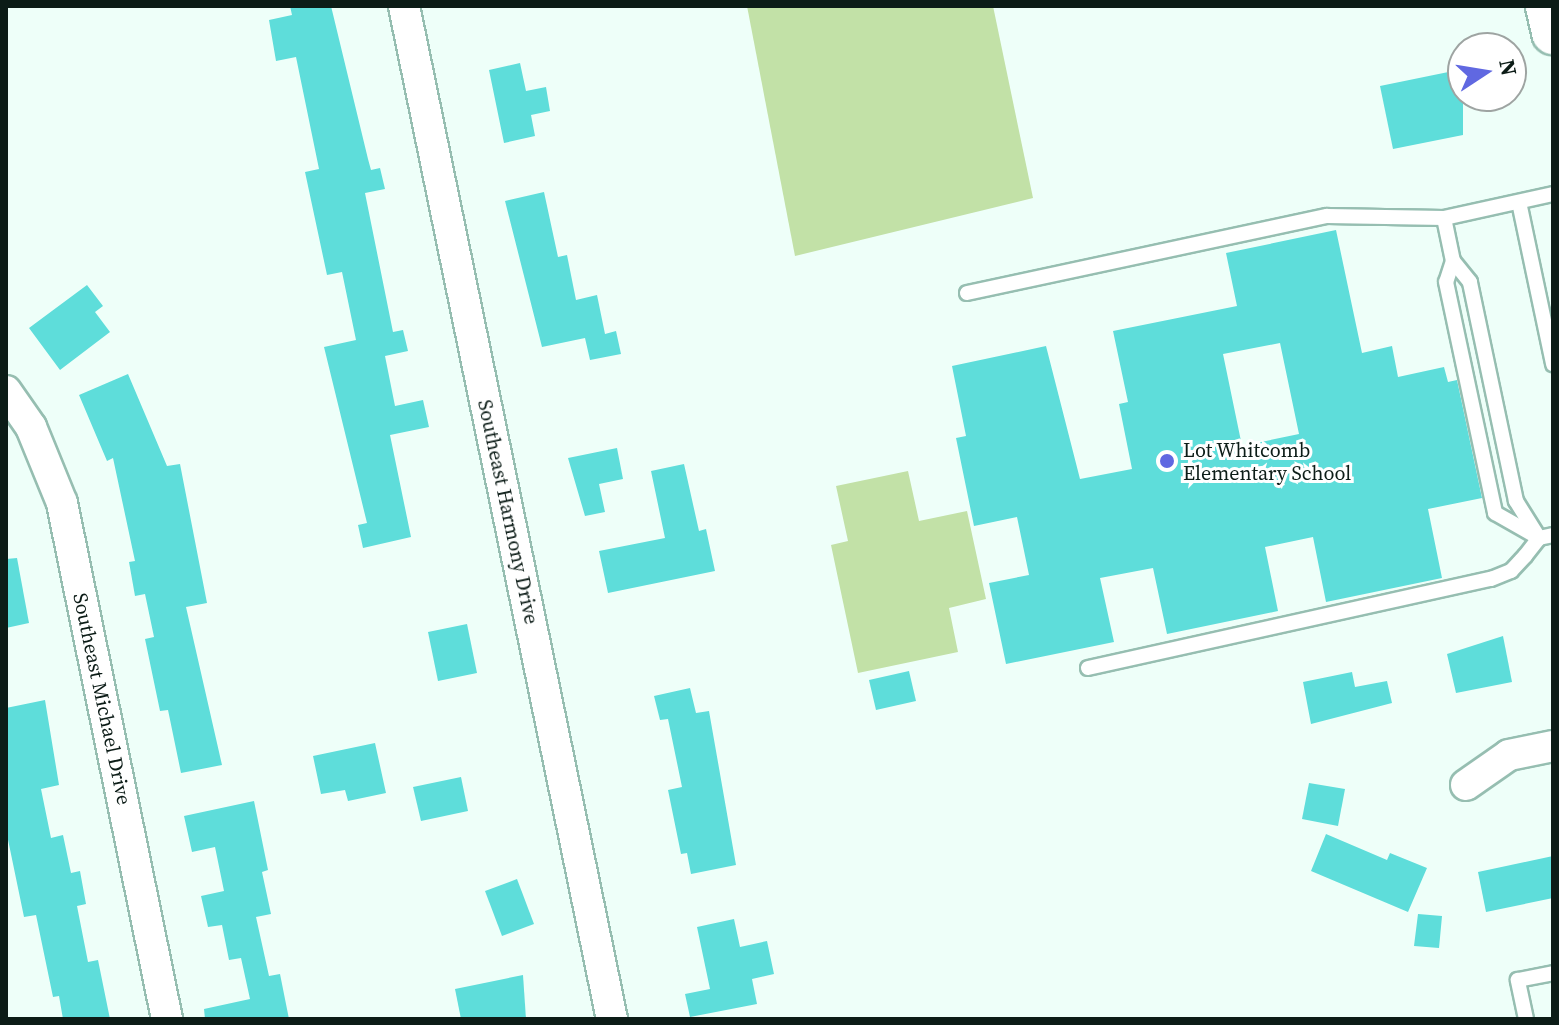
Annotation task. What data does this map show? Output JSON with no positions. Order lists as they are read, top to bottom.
{
  "streets": {
    "street": ["Southeast Harmony Drive", "Southeast Michael Drive"]
  },
  "places": ["Lot Whitcomb Elementary School"],
  "north": "right"
}
